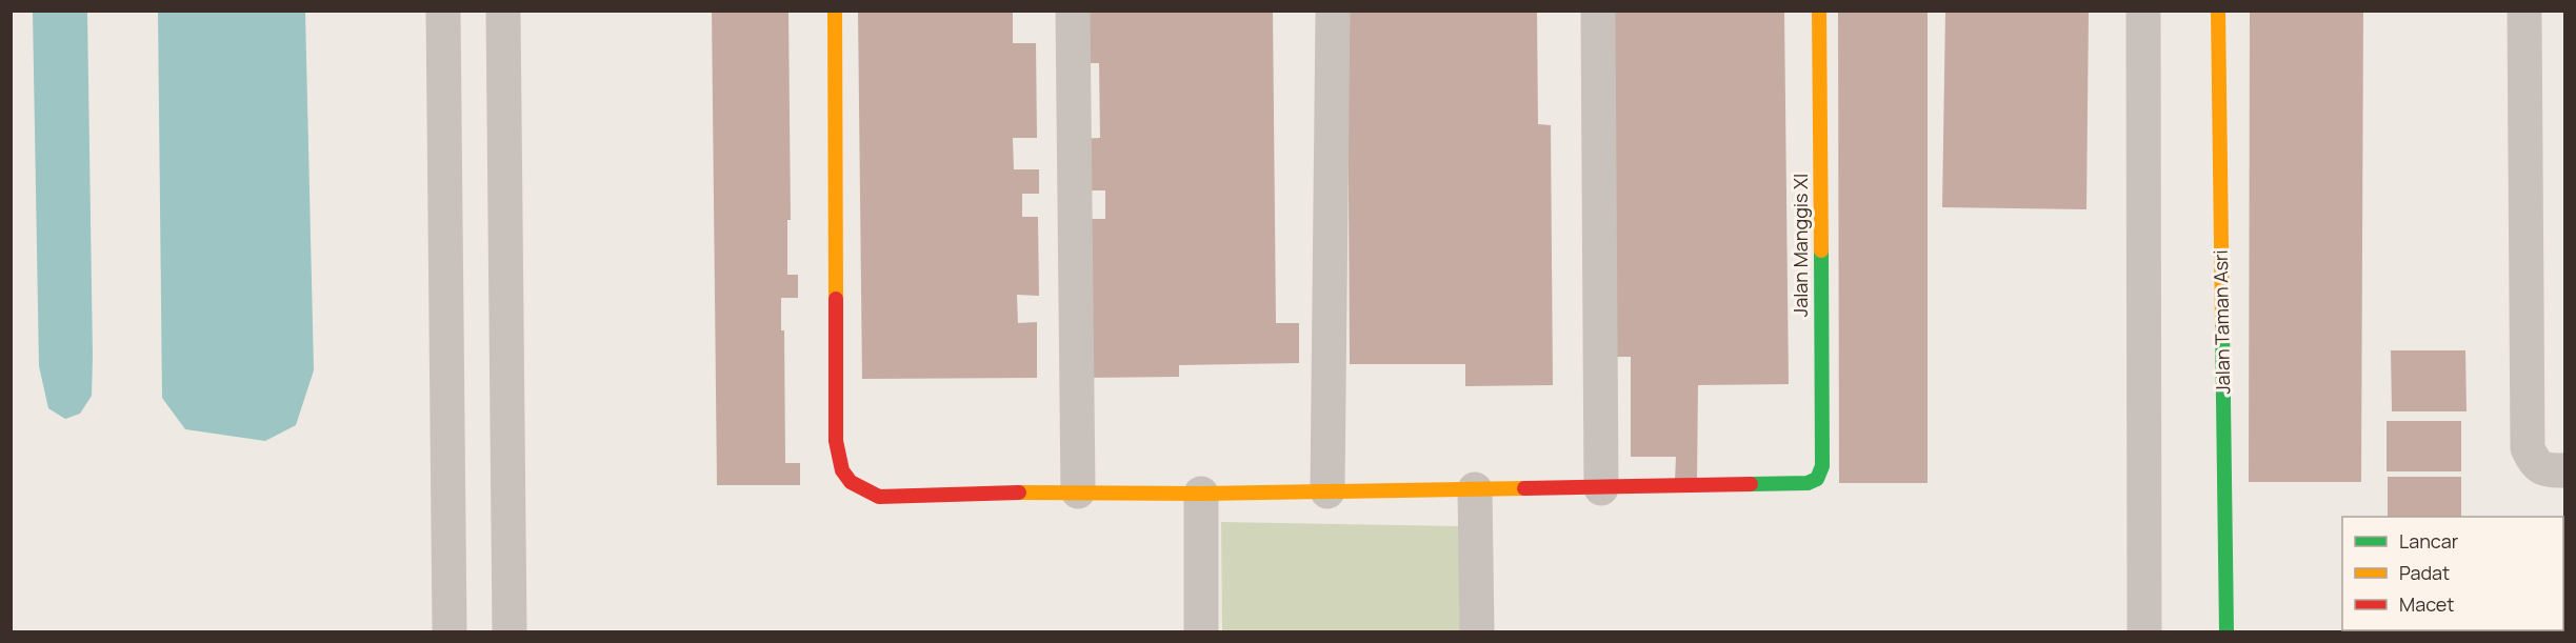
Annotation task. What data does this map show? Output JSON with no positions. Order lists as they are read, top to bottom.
{
  "streets": {
    "street": ["Jalan Manggis XI", "Jalan Taman Asri"]
  },
  "legend": ["Lancar", "Padat", "Macet"]
}
